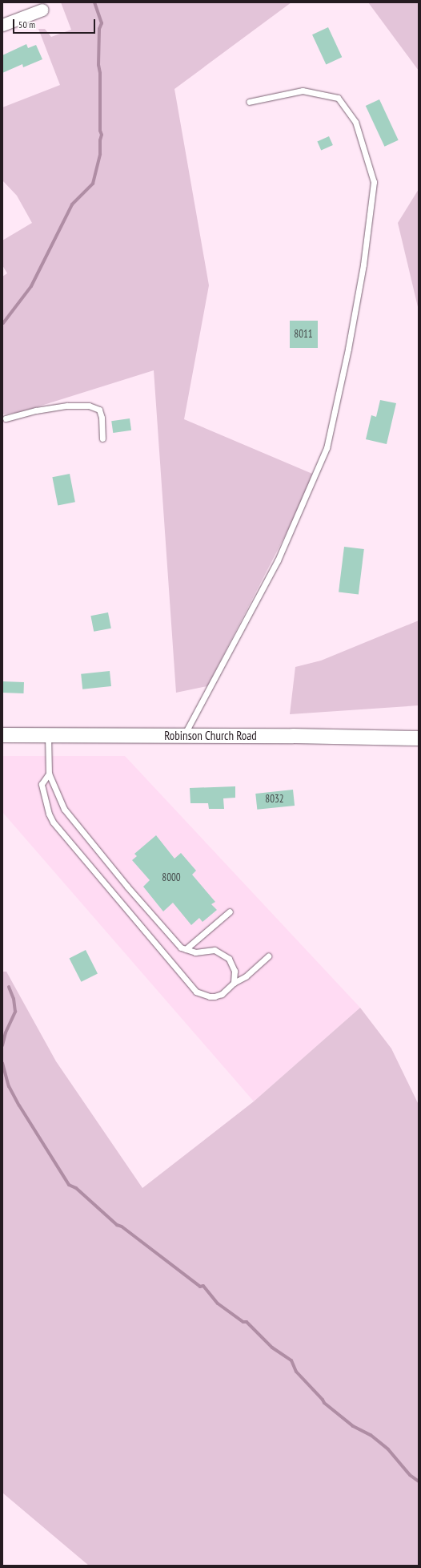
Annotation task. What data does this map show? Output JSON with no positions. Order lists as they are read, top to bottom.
{
  "streets": {
    "street": ["Robinson Church Road"]
  },
  "house_numbers": ["8011", "8032", "8000"],
  "scale_bar": "50 m"
}
